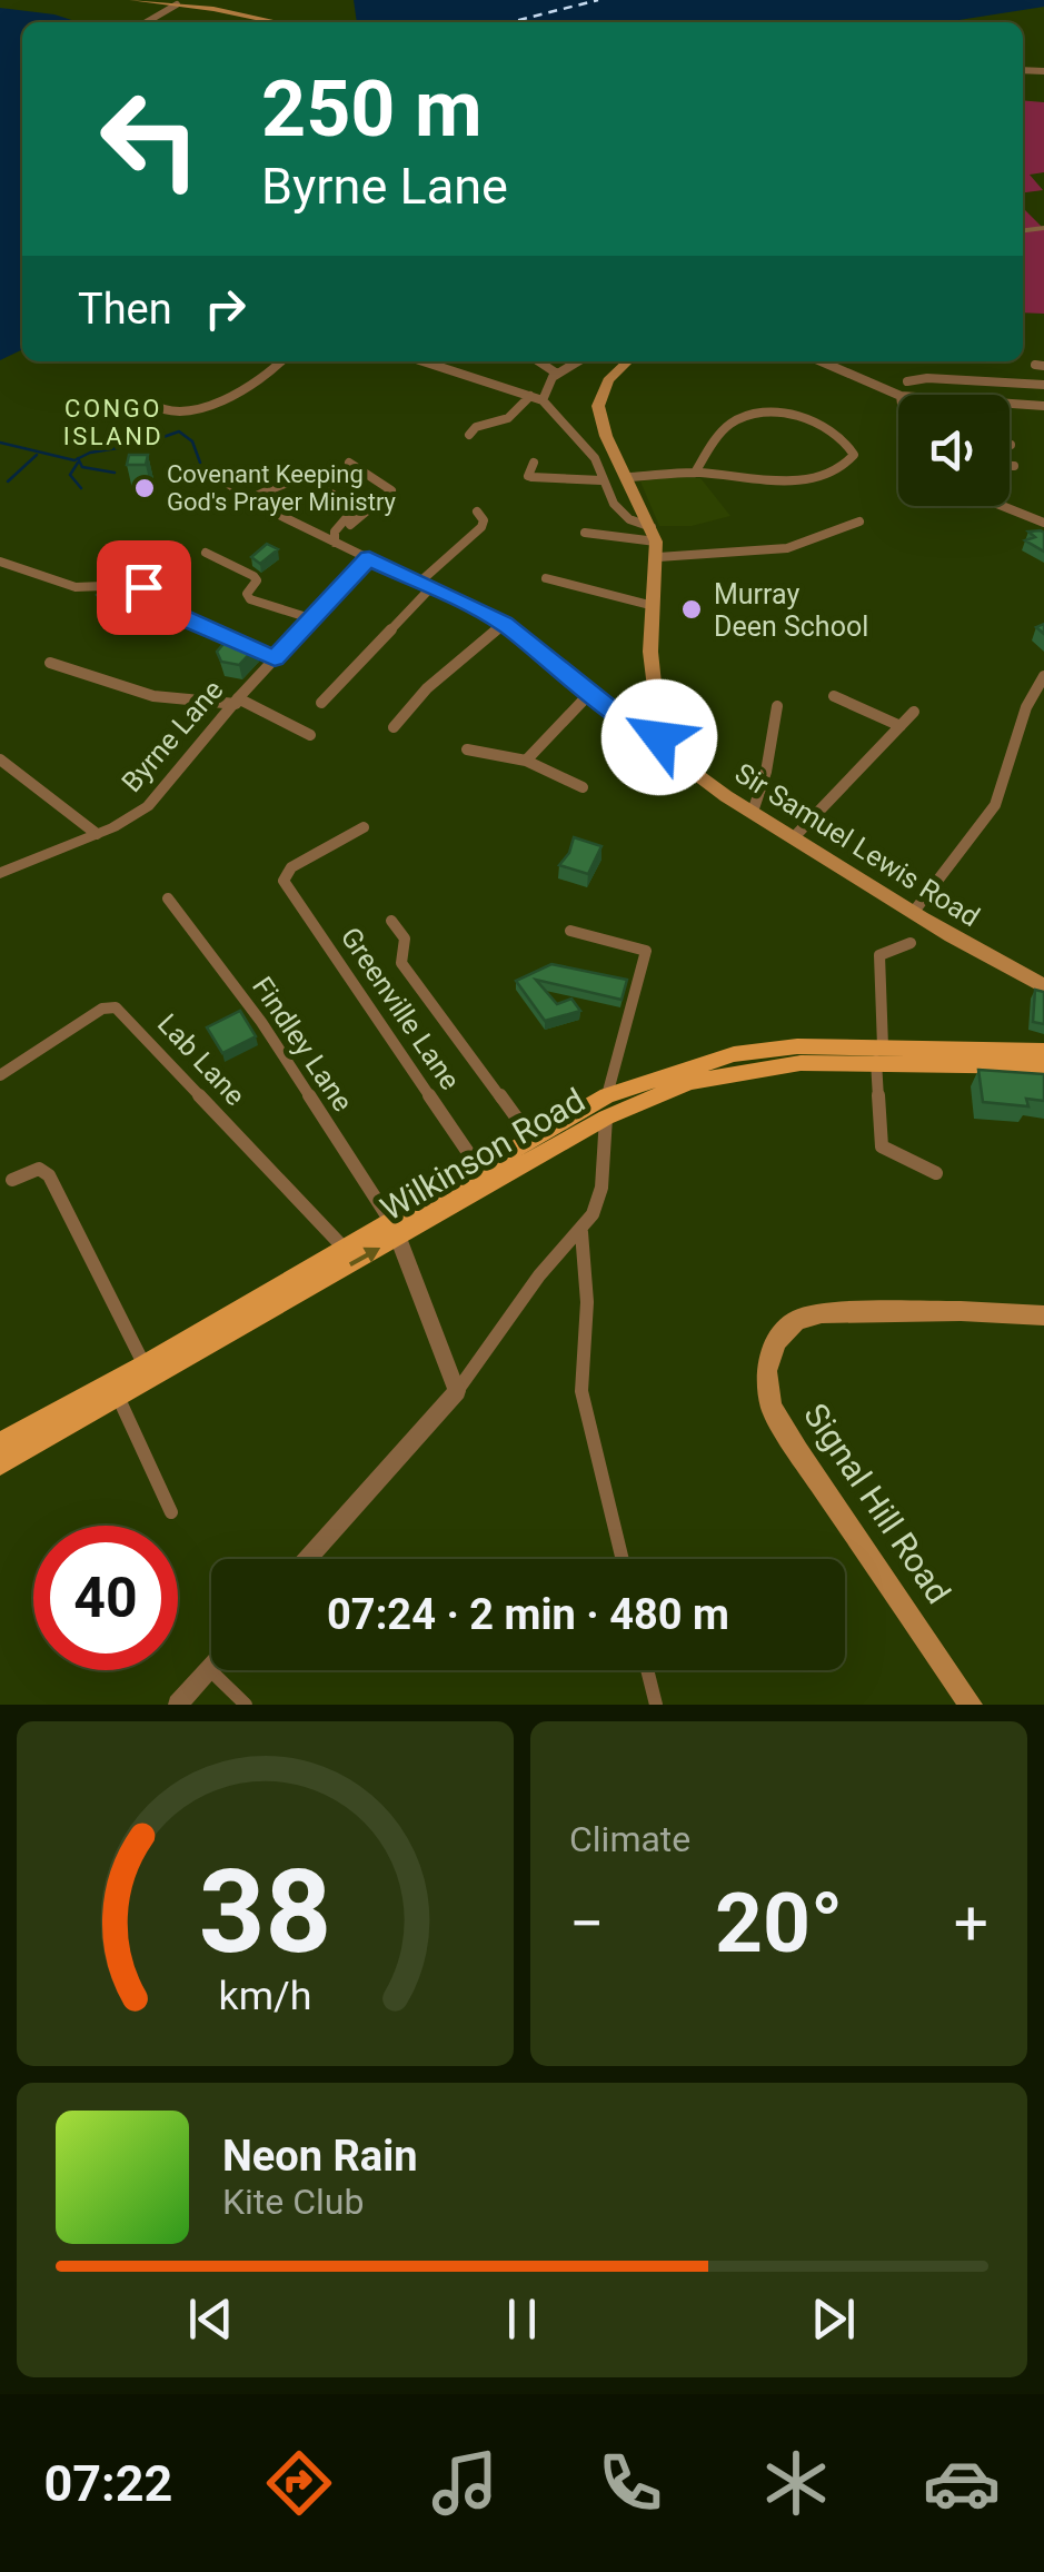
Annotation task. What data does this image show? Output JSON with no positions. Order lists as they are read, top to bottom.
{
  "streets": {
    "main road": ["Sir Samuel Lewis Road", "Wilkinson Road", "Signal Hill Road"],
    "street": [
      "Byrne Lane",
      "Greenville Lane",
      "Findley Lane",
      "Lab Lane"
    ]
  },
  "crossings": [
    ["Greenville Lane", "Wilkinson Road"],
    ["Findley Lane", "Wilkinson Road"],
    ["Lab Lane", "Wilkinson Road"]
  ],
  "districts": ["CONGO ISLAND"],
  "places": ["Covenant Keeping God's Prayer Ministry", "Murray Deen School"],
  "page": {
    "turn": ["250 m", "Byrne Lane"],
    "then": "Then",
    "limit": "40",
    "trip": "07:24 · 2 min · 480 m",
    "tile": "Climate",
    "heat": ["−", "20°", "+"],
    "song": ["Neon Rain", "Kite Club"],
    "tabs": "07:22",
    "gauge": ["38", "km/h"]
  }
}
